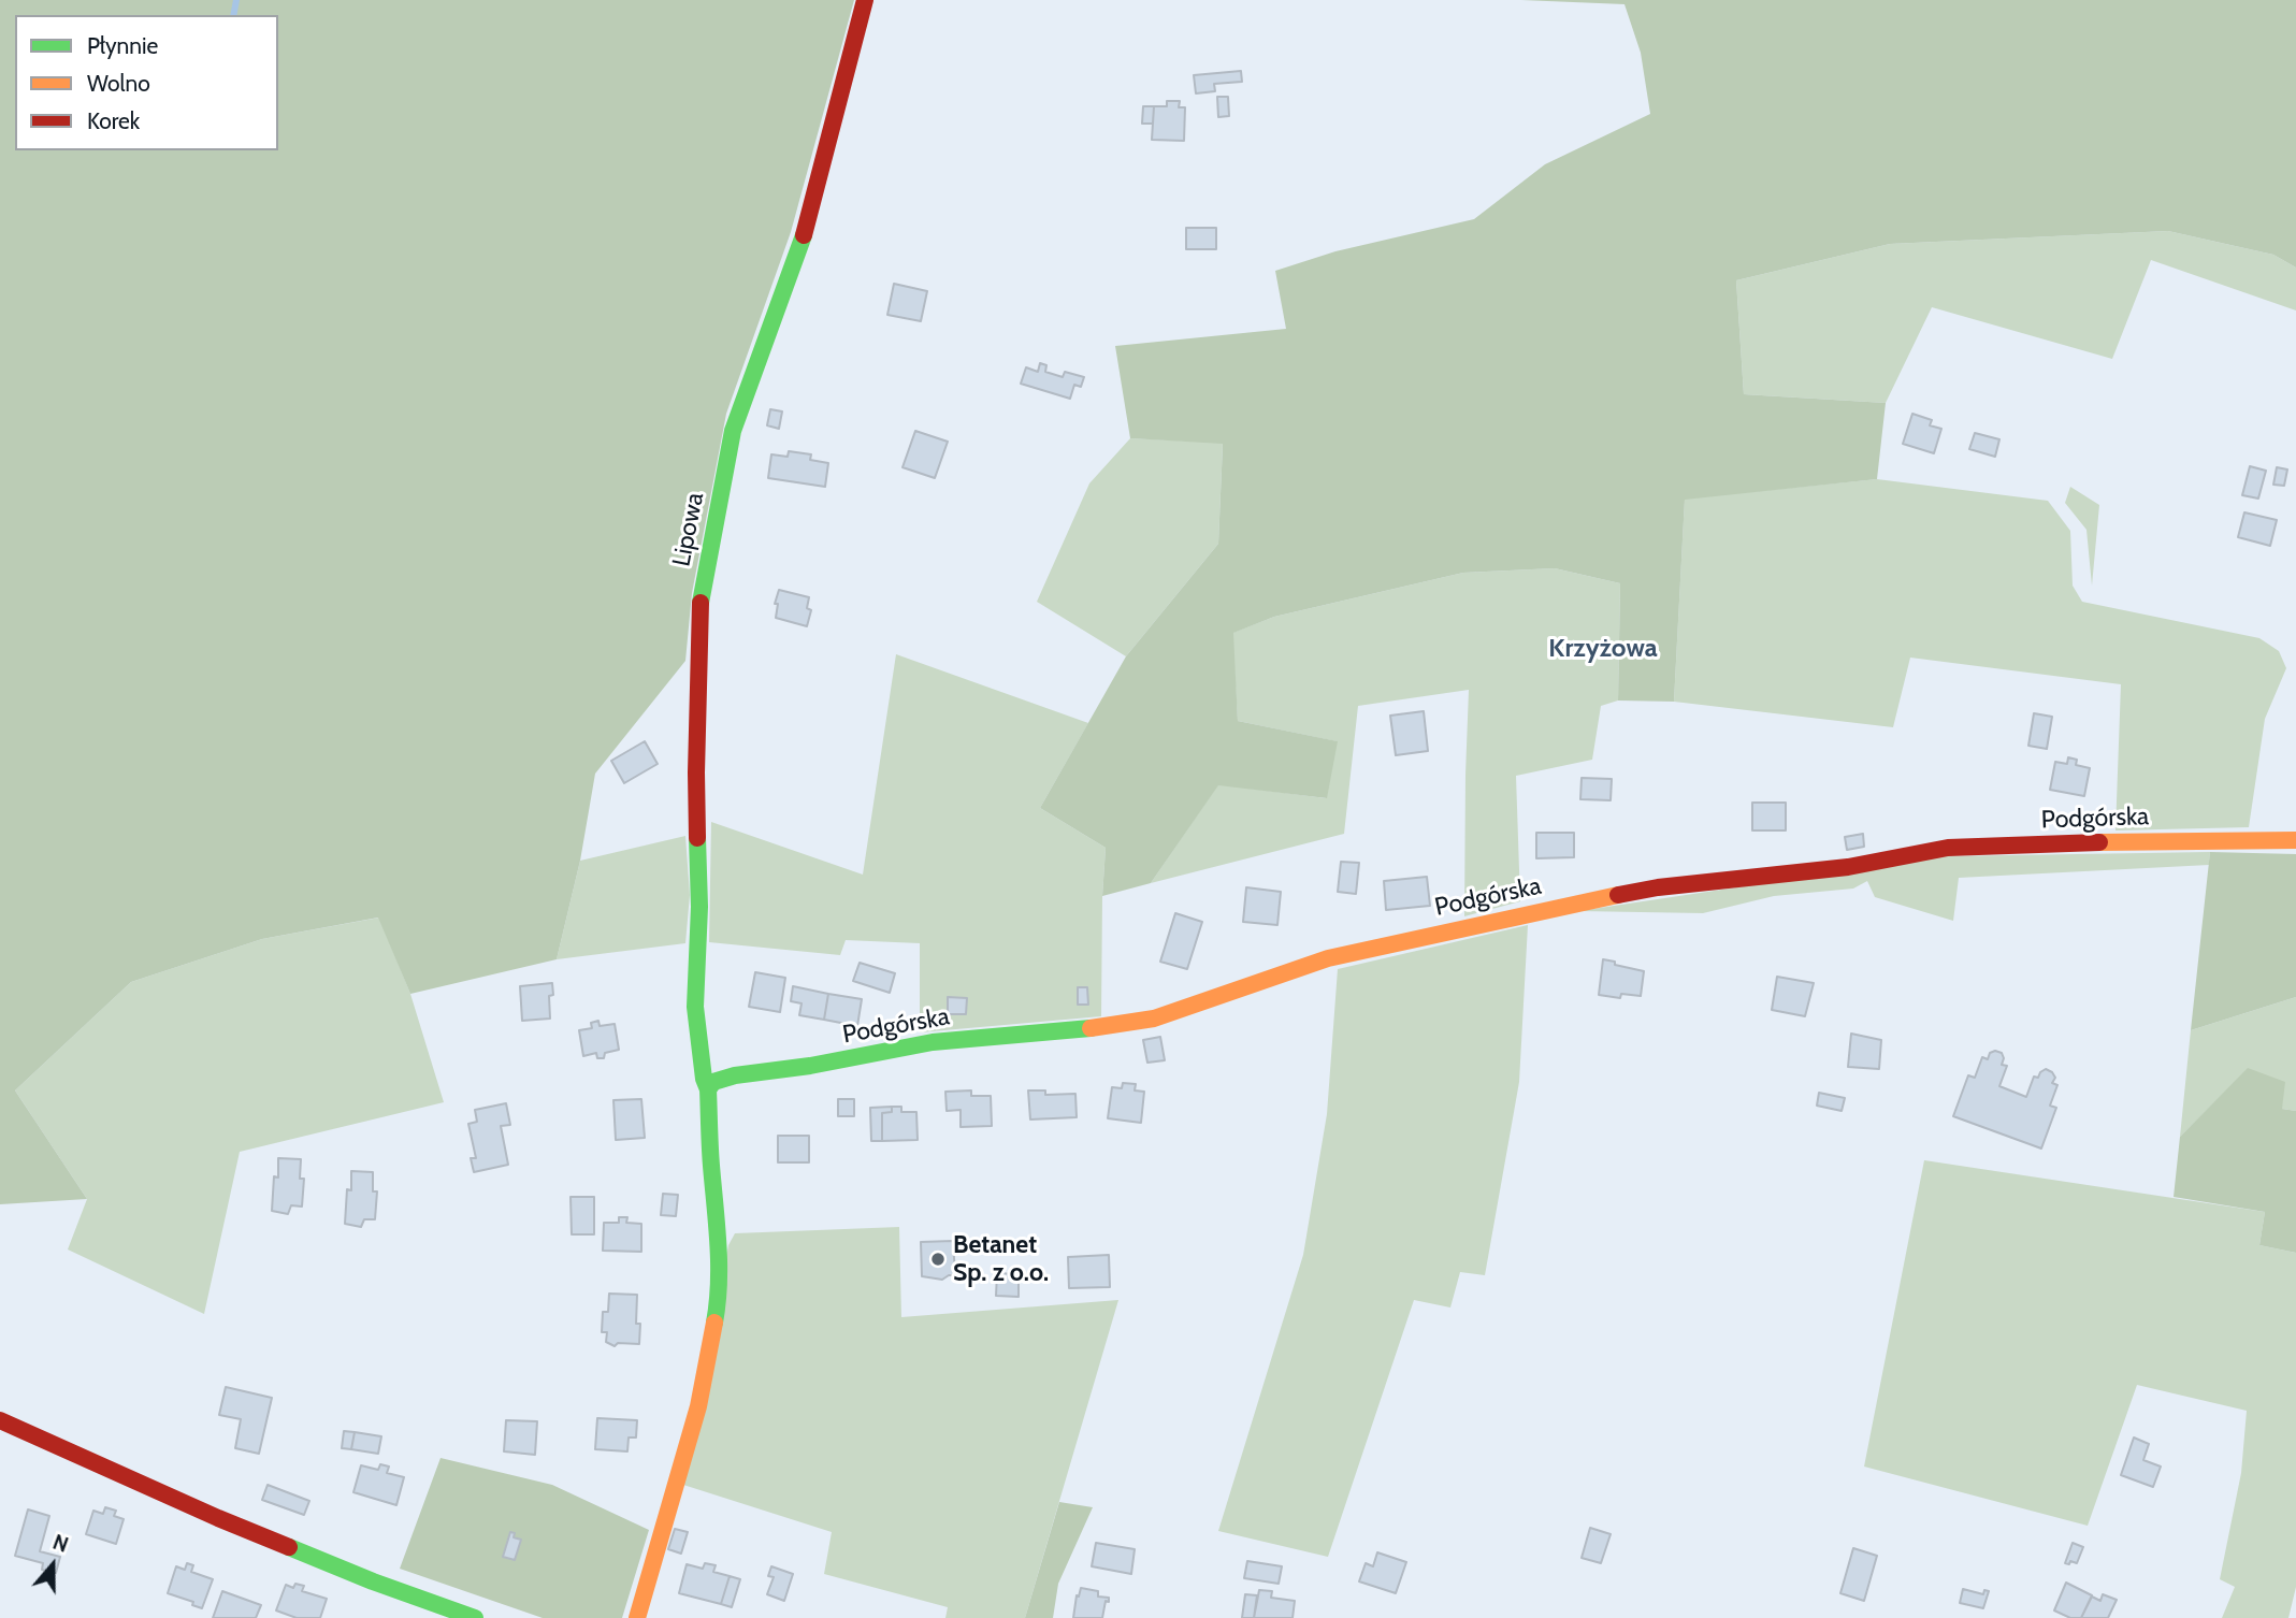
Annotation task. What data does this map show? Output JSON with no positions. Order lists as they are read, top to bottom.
{
  "streets": {
    "street": ["Lipowa", "Podgórska"]
  },
  "crossings": [
    ["Lipowa", "Podgórska"]
  ],
  "districts": ["Krzyżowa"],
  "places": ["Betanet Sp. z o.o."],
  "legend": ["Płynnie", "Wolno", "Korek"],
  "north": "top"
}
